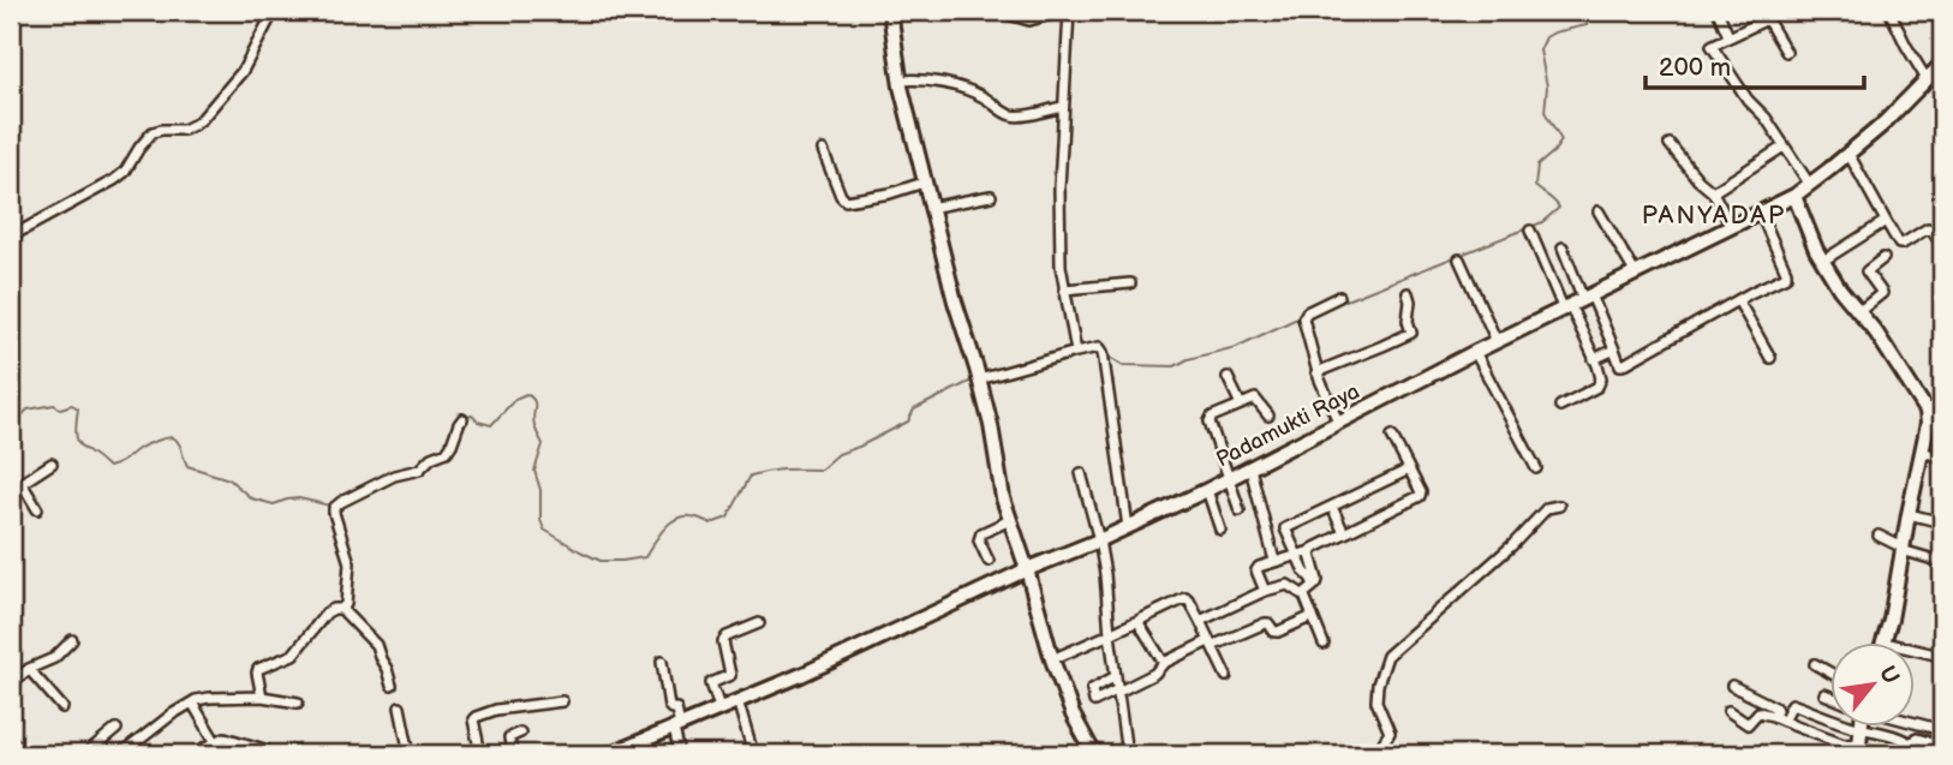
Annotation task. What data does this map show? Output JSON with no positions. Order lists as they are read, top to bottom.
{
  "streets": {
    "street": ["Padamukti Raya"]
  },
  "districts": ["PANYADAP"],
  "scale_bar": "200 m",
  "north": "top right"
}
